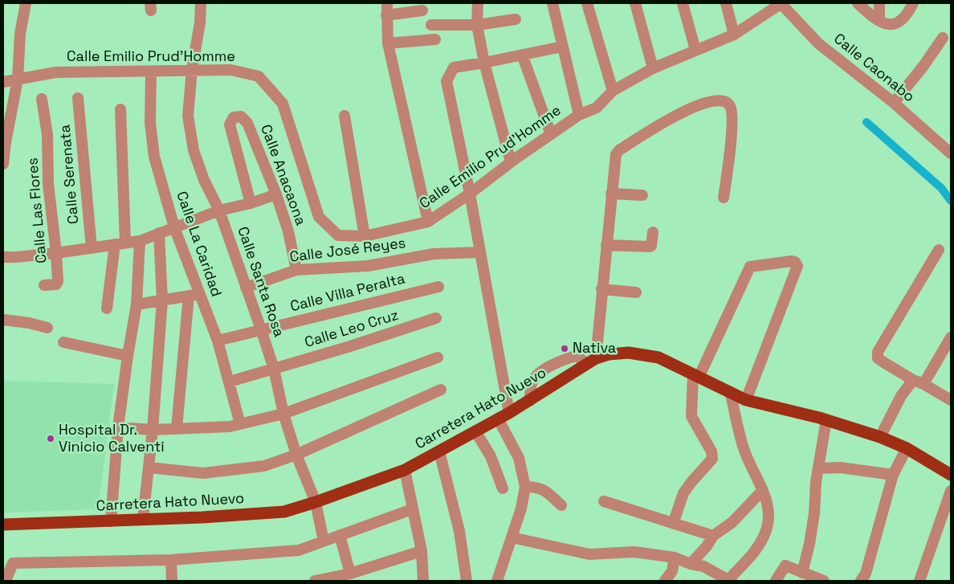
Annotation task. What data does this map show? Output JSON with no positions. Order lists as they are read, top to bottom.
{
  "streets": {
    "main road": ["Carretera Hato Nuevo"],
    "street": [
      "Calle Emilio Prud'Homme",
      "Calle Caonabo",
      "Calle Serenata",
      "Calle Anacaona",
      "Calle Las Flores",
      "Calle La Caridad",
      "Calle José Reyes",
      "Calle Santa Rosa",
      "Calle Villa Peralta",
      "Calle Leo Cruz"
    ]
  },
  "crossings": [
    ["Calle Emilio Prud'Homme", "Calle Caonabo"],
    ["Calle Emilio Prud'Homme", "Calle La Caridad"],
    ["Calle Emilio Prud'Homme", "Calle Santa Rosa"],
    ["Calle Anacaona", "Calle José Reyes"],
    ["Calle La Caridad", "Calle Villa Peralta"],
    ["Calle La Caridad", "Calle Leo Cruz"],
    ["Calle José Reyes", "Calle Santa Rosa"],
    ["Calle Santa Rosa", "Calle Villa Peralta"],
    ["Calle Santa Rosa", "Calle Leo Cruz"],
    ["Calle Santa Rosa", "Carretera Hato Nuevo"]
  ],
  "places": ["Nativa", "Hospital Dr. Vinicio Calventi"]
}
